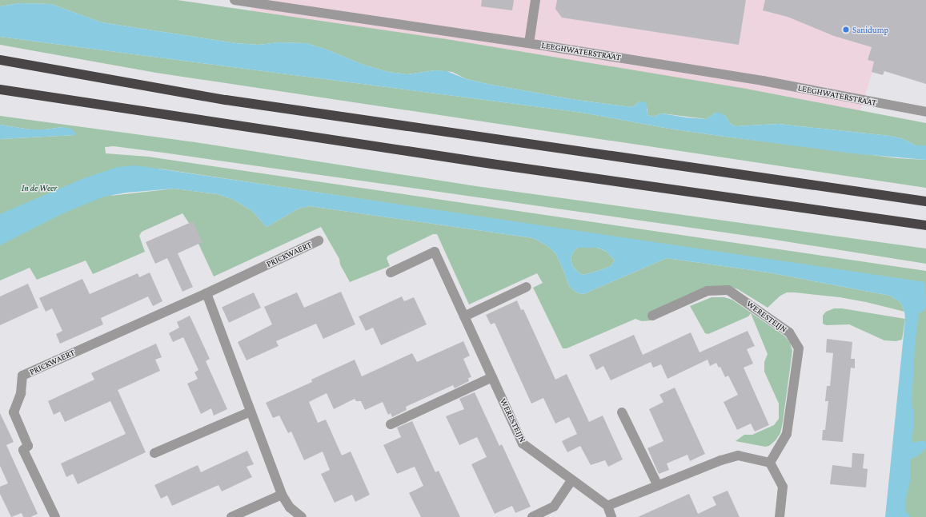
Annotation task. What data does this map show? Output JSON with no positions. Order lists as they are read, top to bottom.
{
  "streets": {
    "street": ["LEEGHWATERSTRAAT", "PRICKWAERT", "WERESTEIJN"]
  },
  "parks": ["In de Weer"],
  "places": ["Sanidump"]
}
